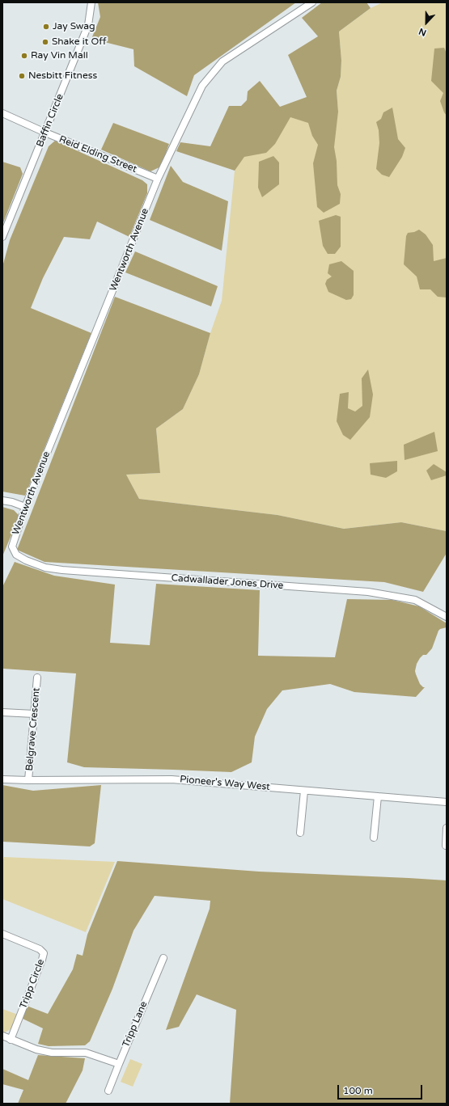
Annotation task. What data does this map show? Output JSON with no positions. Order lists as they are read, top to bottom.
{
  "streets": {
    "street": [
      "Baffin Circle",
      "Reid Elding Street",
      "Wentworth Avenue",
      "Cadwallader Jones Drive",
      "Belgrave Crescent",
      "Pioneer's Way West",
      "Tripp Circle",
      "Tripp Lane"
    ]
  },
  "crossings": [
    ["Baffin Circle", "Reid Elding Street"],
    ["Reid Elding Street", "Wentworth Avenue"],
    ["Wentworth Avenue", "Cadwallader Jones Drive"],
    ["Belgrave Crescent", "Pioneer's Way West"]
  ],
  "places": [
    "Jay Swag",
    "Shake it Off",
    "Ray Vin Mall",
    "Nesbitt Fitness"
  ],
  "scale_bar": "100 m",
  "north": "bottom"
}
